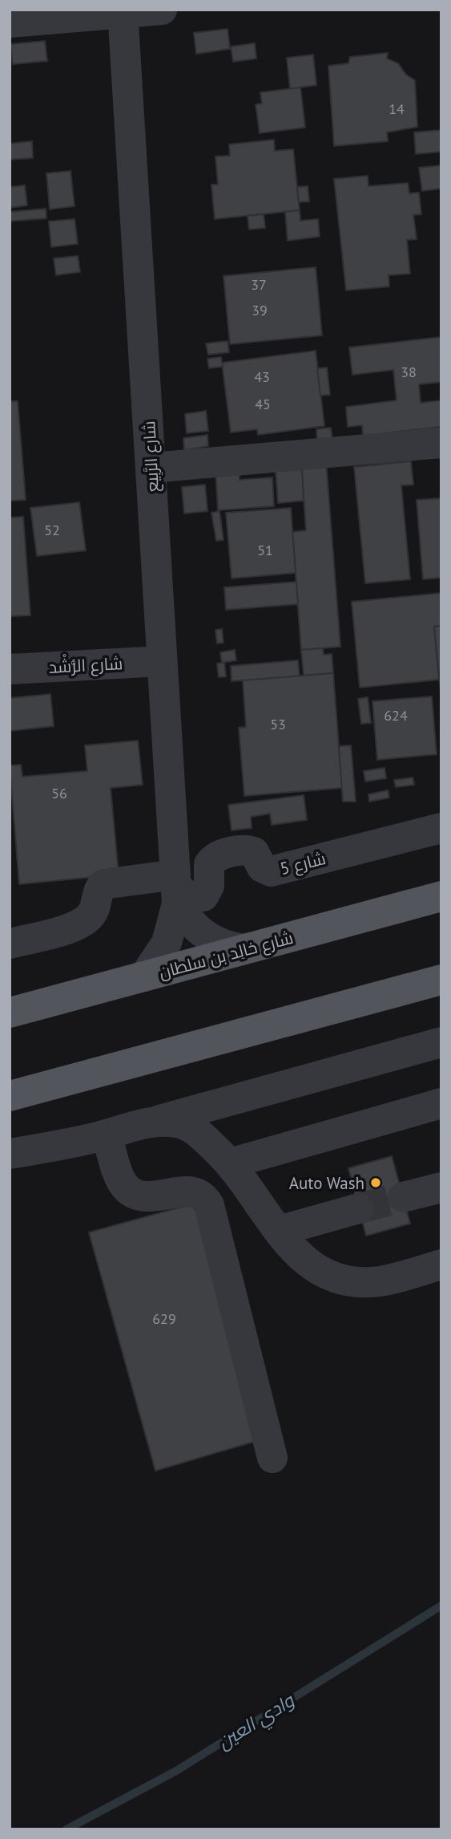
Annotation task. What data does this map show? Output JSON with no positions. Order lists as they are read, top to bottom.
{
  "streets": {
    "main road": ["شارع خالِد بن سلطان"],
    "street": ["شارع الرَّبِيع", "شارع الرُّشْد", "شارع 5"]
  },
  "crossings": [
    ["شارع الرَّبِيع", "شارع الرُّشْد"],
    ["شارع الرَّبِيع", "شارع 5"],
    ["شارع الرَّبِيع", "شارع خالِد بن سلطان"]
  ],
  "water": ["وادي العين"],
  "places": ["Auto Wash"],
  "house_numbers": [
    "14",
    "37",
    "39",
    "38",
    "43",
    "45",
    "52",
    "51",
    "624",
    "53",
    "56",
    "629"
  ]
}
